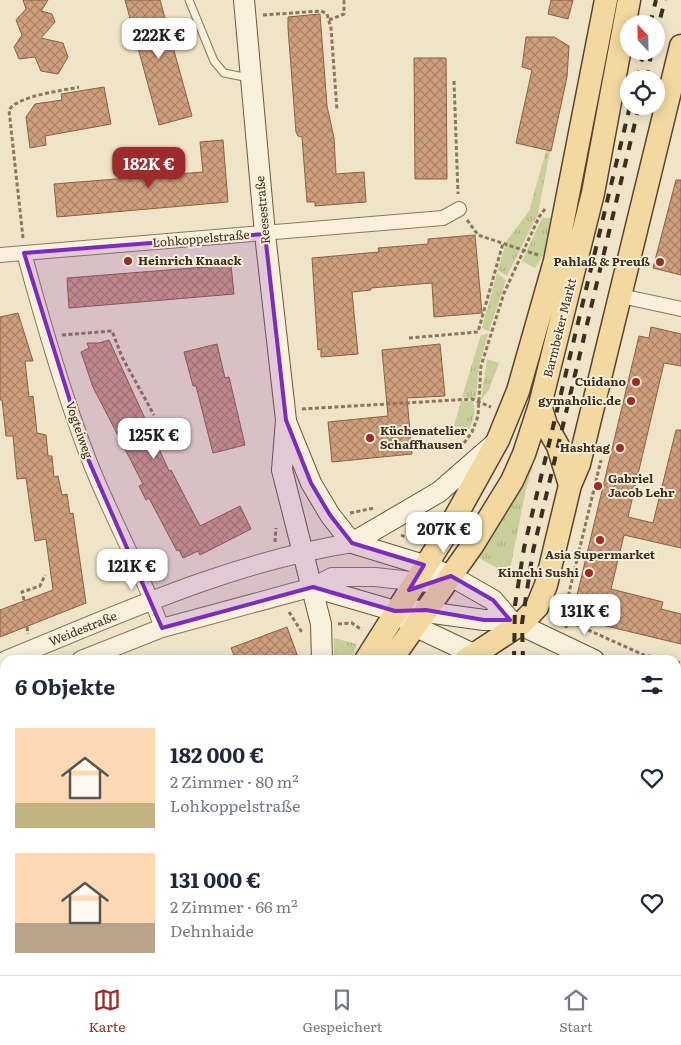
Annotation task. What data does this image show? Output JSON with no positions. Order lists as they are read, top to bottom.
{
  "streets": {
    "main road": ["Reesestraße", "Barmbeker Markt"],
    "street": ["Lohkoppelstraße", "Vogteiweg", "Weidestraße"]
  },
  "crossings": [
    ["Reesestraße", "Lohkoppelstraße"],
    ["Reesestraße", "Weidestraße"],
    ["Lohkoppelstraße", "Vogteiweg"],
    ["Vogteiweg", "Weidestraße"]
  ],
  "places": [
    "Heinrich Knaack",
    "Pahlaß & Preuß",
    "Cuidano",
    "gymaholic.de",
    "Küchenatelier Schaffhausen",
    "Hashtag",
    "Gabriel Jacob Lehr",
    "Asia Supermarket",
    "Kimchi Sushi"
  ],
  "north": "top",
  "page": {
    "price": [
      "222K €",
      "182K €",
      "125K €",
      "207K €",
      "121K €",
      "131K €"
    ],
    "heading": "6 Objekte",
    "list": [
      {
        "name": "182 000 €",
        "note": "2 Zimmer · 80 m² · Lohkoppelstraße"
      },
      {
        "name": "131 000 €",
        "note": "2 Zimmer · 66 m² · Dehnhaide"
      }
    ],
    "tabs": ["Karte", "Gespeichert", "Start"]
  }
}
